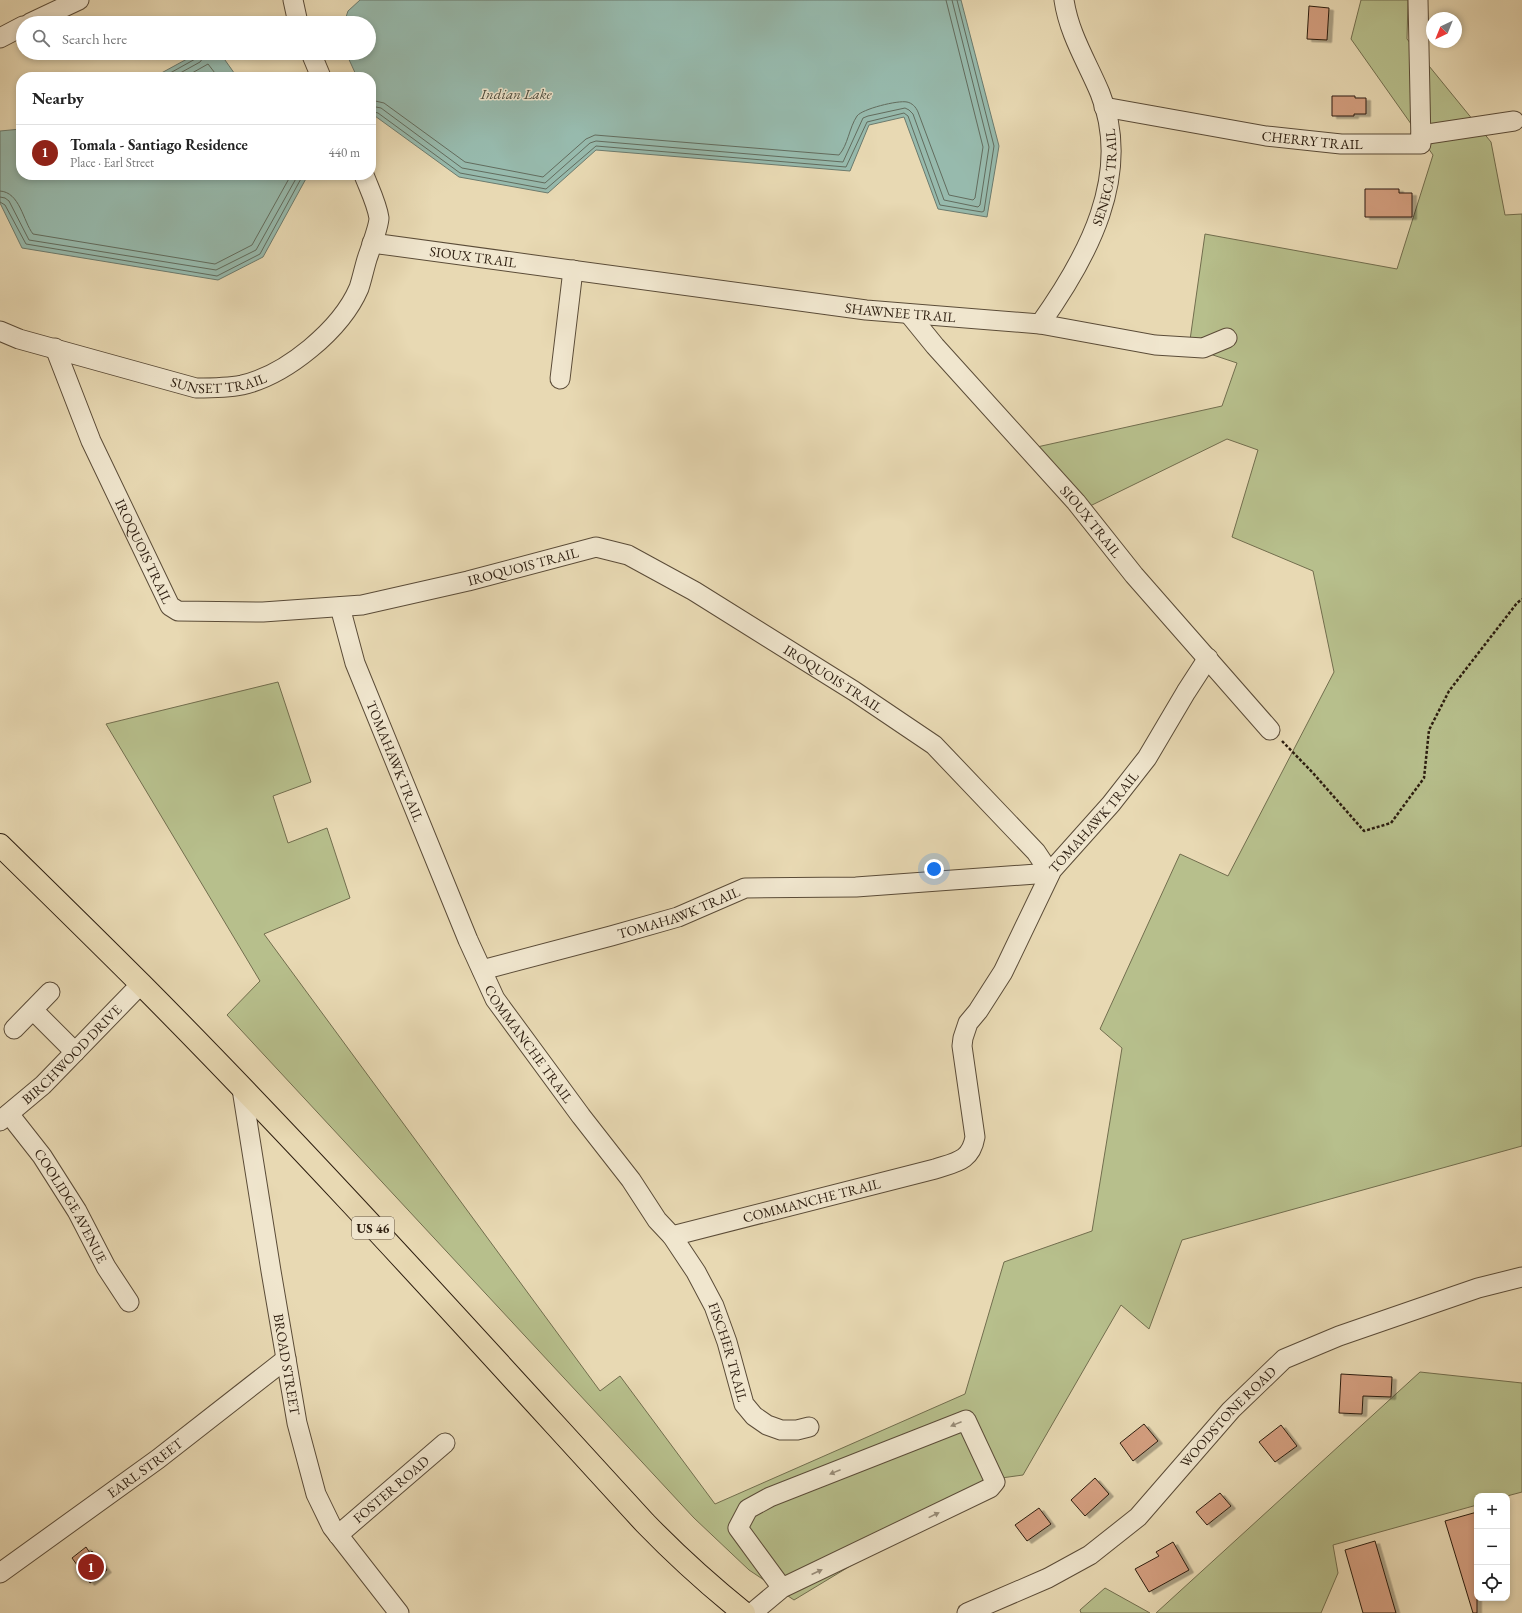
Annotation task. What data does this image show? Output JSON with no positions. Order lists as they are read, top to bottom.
{
  "streets": {
    "main road": ["US 46"],
    "street": [
      "CHERRY TRAIL",
      "SENECA TRAIL",
      "SIOUX TRAIL",
      "SHAWNEE TRAIL",
      "SUNSET TRAIL",
      "IROQUOIS TRAIL",
      "TOMAHAWK TRAIL",
      "COMMANCHE TRAIL",
      "BIRCHWOOD DRIVE",
      "COOLIDGE AVENUE",
      "FISCHER TRAIL",
      "BROAD STREET",
      "WOODSTONE ROAD",
      "EARL STREET",
      "FOSTER ROAD"
    ]
  },
  "crossings": [
    ["CHERRY TRAIL", "SENECA TRAIL"],
    ["SENECA TRAIL", "SHAWNEE TRAIL"],
    ["SIOUX TRAIL", "SHAWNEE TRAIL"],
    ["SIOUX TRAIL", "SUNSET TRAIL"],
    ["SIOUX TRAIL", "TOMAHAWK TRAIL"],
    ["SUNSET TRAIL", "IROQUOIS TRAIL"],
    ["IROQUOIS TRAIL", "TOMAHAWK TRAIL"],
    ["IROQUOIS TRAIL", "COMMANCHE TRAIL"],
    ["TOMAHAWK TRAIL", "COMMANCHE TRAIL"],
    ["COMMANCHE TRAIL", "FISCHER TRAIL"],
    ["BIRCHWOOD DRIVE", "COOLIDGE AVENUE"],
    ["BIRCHWOOD DRIVE", "US 46"],
    ["US 46", "BROAD STREET"],
    ["BROAD STREET", "EARL STREET"],
    ["BROAD STREET", "FOSTER ROAD"]
  ],
  "water": ["Indian Lake"],
  "north": "bottom left",
  "page": {
    "search": "Search here",
    "heading": "Nearby",
    "list": [
      {
        "mark": "1",
        "name": "Tomala - Santiago Residence",
        "note": "Place · Earl Street",
        "value": "440 m"
      }
    ],
    "map_buttons": ["+", "−"],
    "pins": "1"
  }
}
